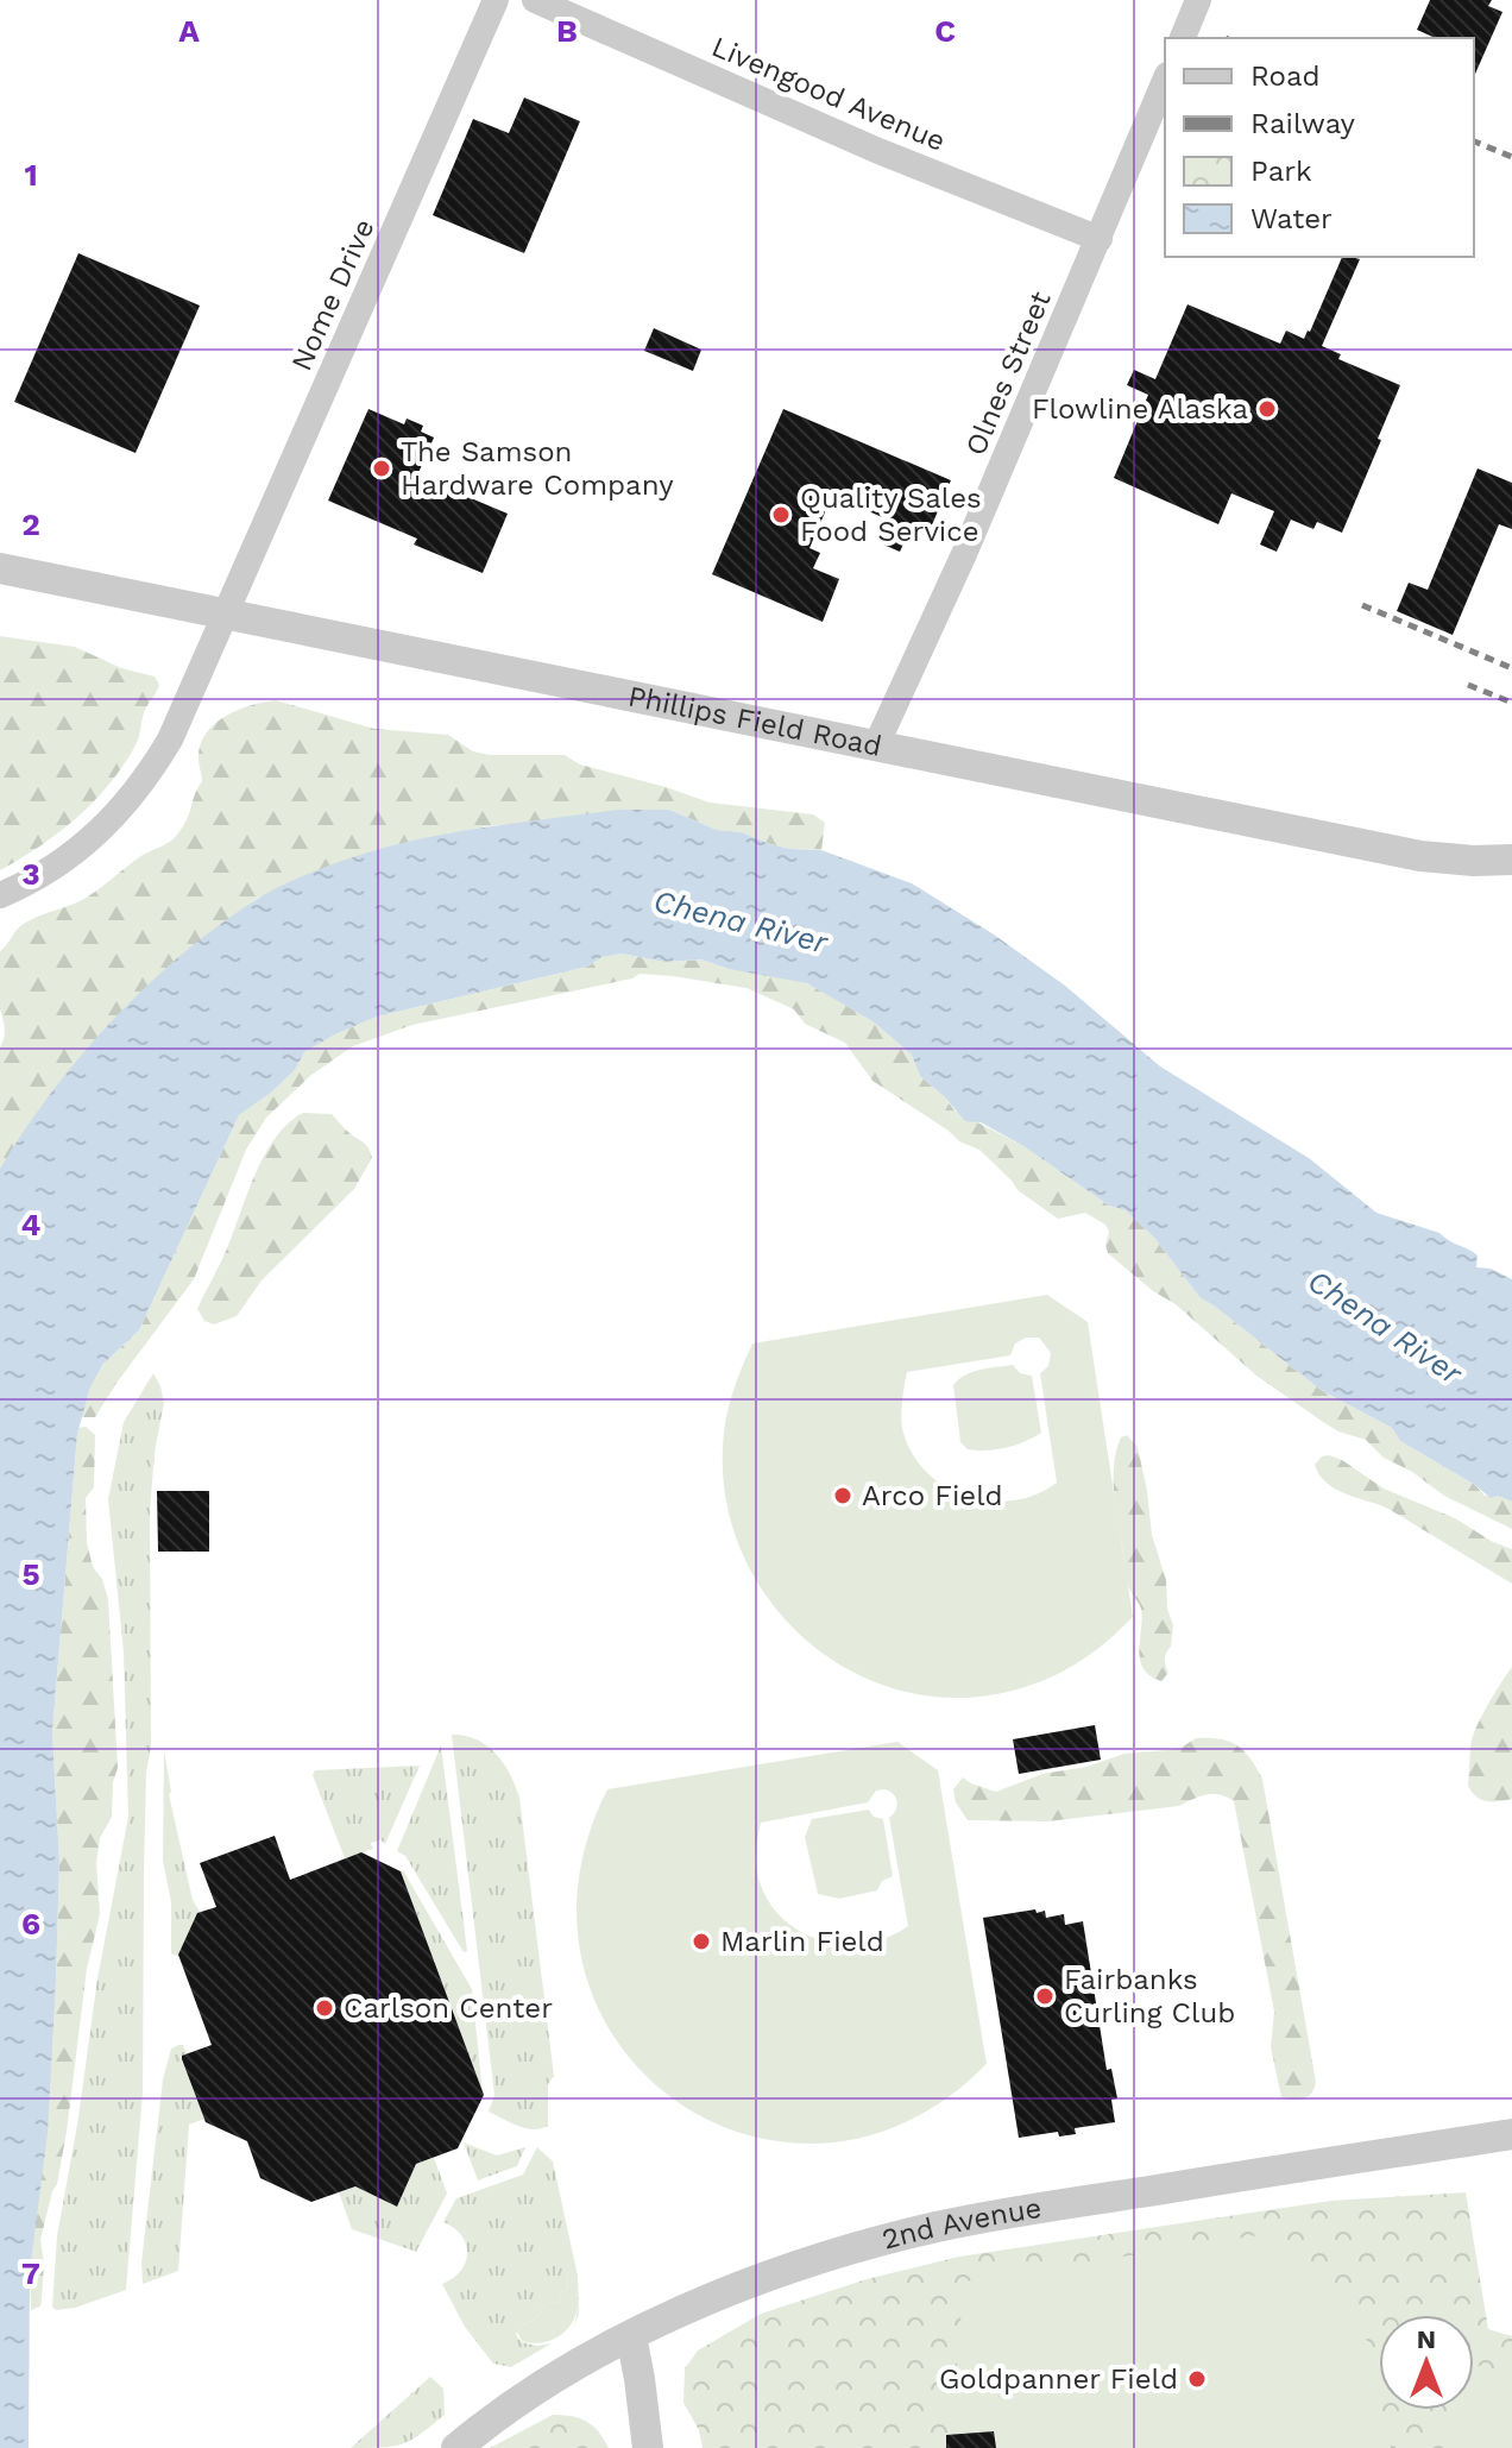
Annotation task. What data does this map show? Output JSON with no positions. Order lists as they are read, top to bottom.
{
  "streets": {
    "street": [
      "Livengood Avenue",
      "Nome Drive",
      "Olnes Street",
      "Phillips Field Road",
      "2nd Avenue"
    ]
  },
  "crossings": [
    ["Livengood Avenue", "Olnes Street"],
    ["Nome Drive", "Phillips Field Road"],
    ["Olnes Street", "Phillips Field Road"]
  ],
  "water": ["Chena River"],
  "places": [
    "Flowline Alaska",
    "The Samson Hardware Company",
    "Quality Sales Food Service",
    "Arco Field",
    "Marlin Field",
    "Fairbanks Curling Club",
    "Carlson Center",
    "Goldpanner Field"
  ],
  "legend": [
    "Road",
    "Railway",
    "Park",
    "Water"
  ],
  "north": "top",
  "grid": {
    "columns": ["A", "B", "C"],
    "rows": [
      "1",
      "2",
      "3",
      "4",
      "5",
      "6",
      "7"
    ]
  }
}
